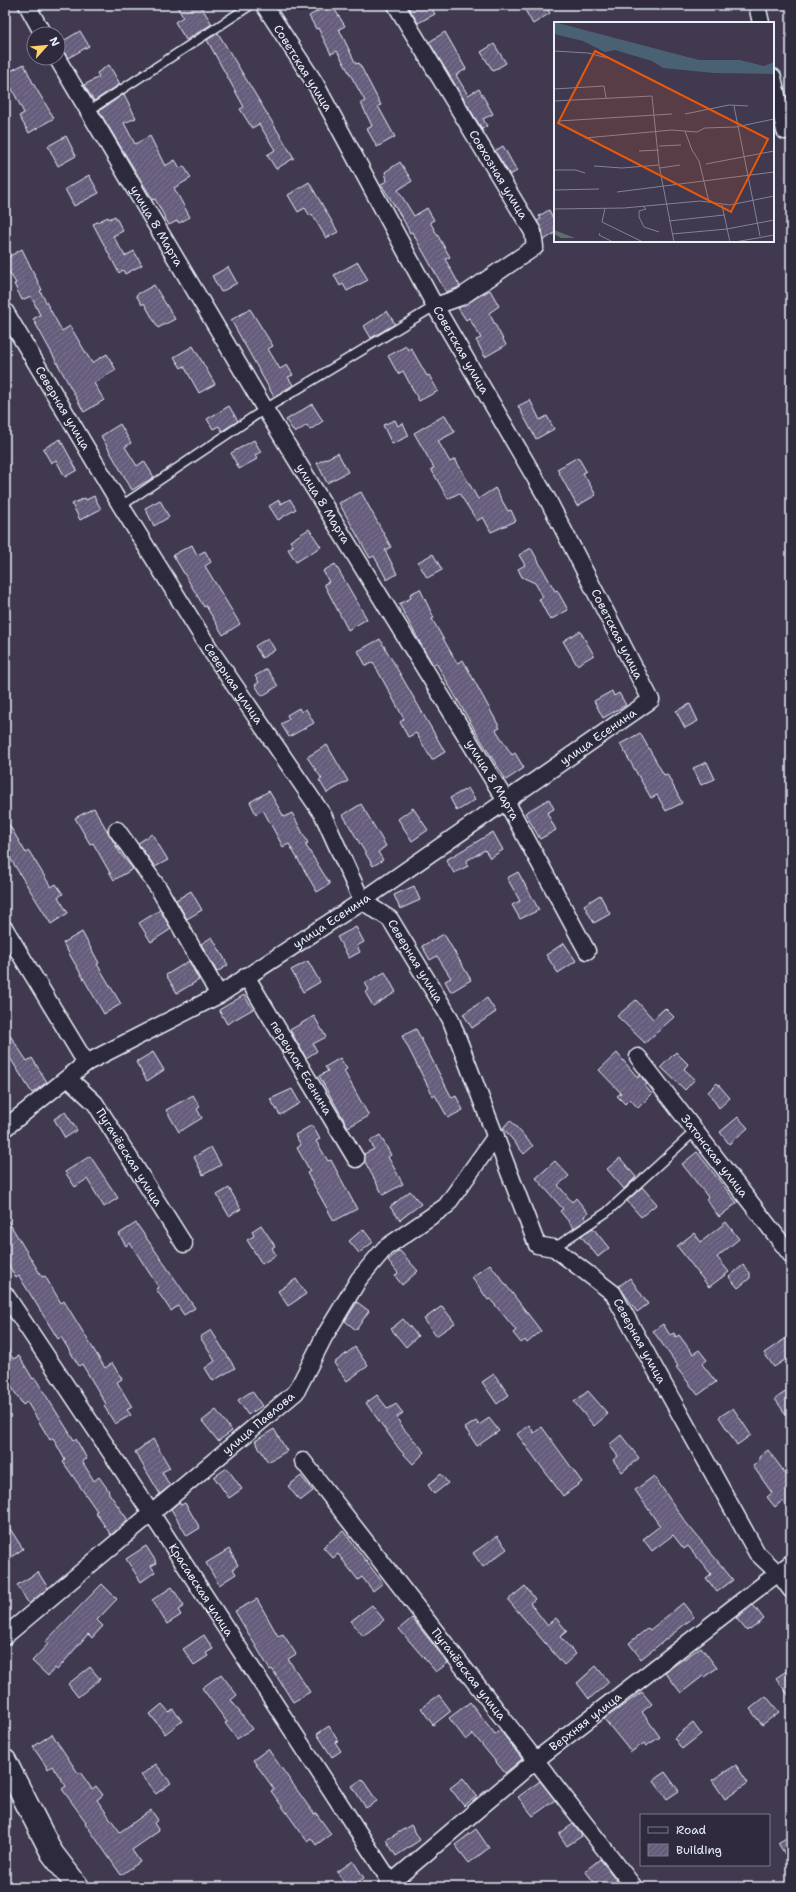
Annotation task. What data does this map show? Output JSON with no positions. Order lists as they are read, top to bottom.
{
  "streets": {
    "street": [
      "Советская улица",
      "Совхозная улица",
      "улица 8 Марта",
      "Северная улица",
      "улица Есенина",
      "переулок Есенина",
      "Затонская улица",
      "Пугачёвская улица",
      "улица Павлова",
      "Красавская улица",
      "Верхняя улица"
    ]
  },
  "crossings": [
    ["Советская улица", "Совхозная улица"],
    ["Советская улица", "улица Есенина"],
    ["улица 8 Марта", "улица Есенина"],
    ["Северная улица", "улица Есенина"],
    ["Северная улица", "улица Павлова"],
    ["Северная улица", "Верхняя улица"],
    ["улица Есенина", "переулок Есенина"],
    ["улица Есенина", "Пугачёвская улица"],
    ["Пугачёвская улица", "Верхняя улица"],
    ["улица Павлова", "Красавская улица"],
    ["Красавская улица", "Верхняя улица"]
  ],
  "legend": ["Road", "Building"],
  "north": "top right"
}
